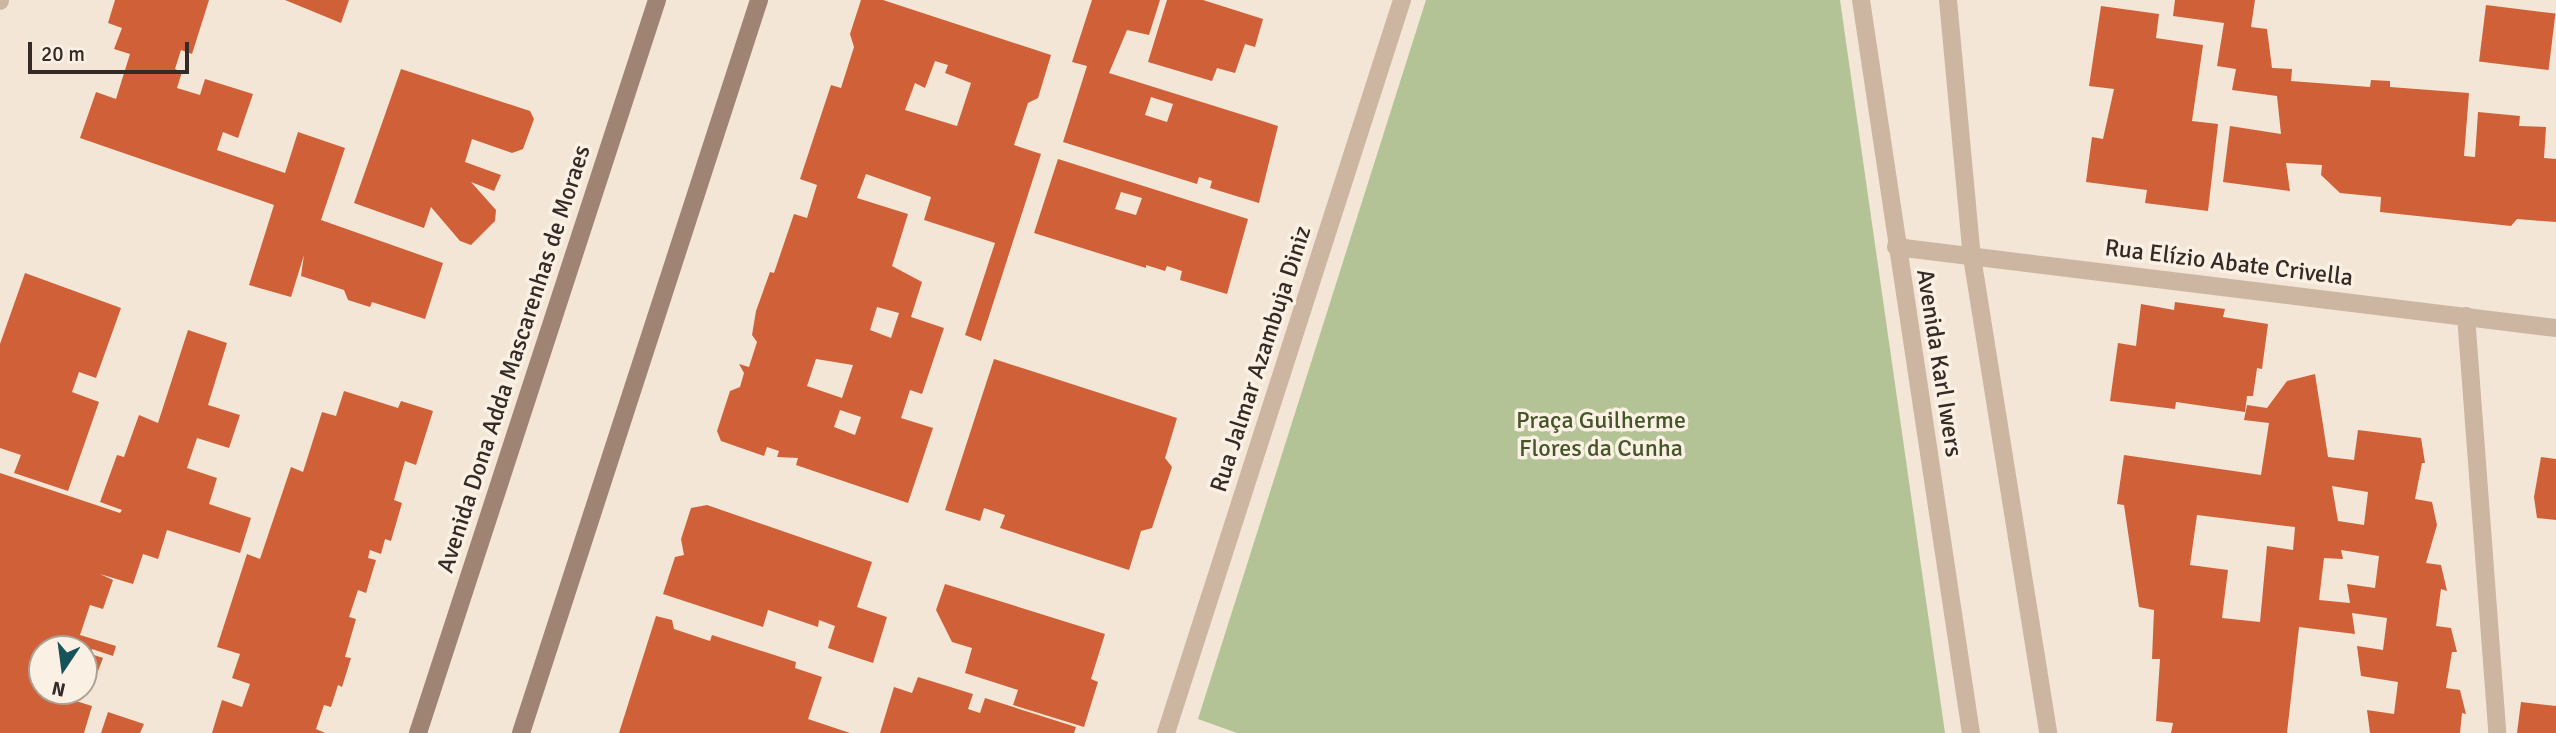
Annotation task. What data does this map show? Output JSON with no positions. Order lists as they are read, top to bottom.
{
  "streets": {
    "main road": ["Avenida Dona Adda Mascarenhas de Moraes"],
    "street": ["Rua Elízio Abate Crivella", "Rua Jalmar Azambuja Diniz", "Avenida Karl Iwers"]
  },
  "crossings": [
    ["Rua Elízio Abate Crivella", "Avenida Karl Iwers"]
  ],
  "parks": ["Praça Guilherme Flores da Cunha"],
  "scale_bar": "20 m",
  "north": "bottom"
}
